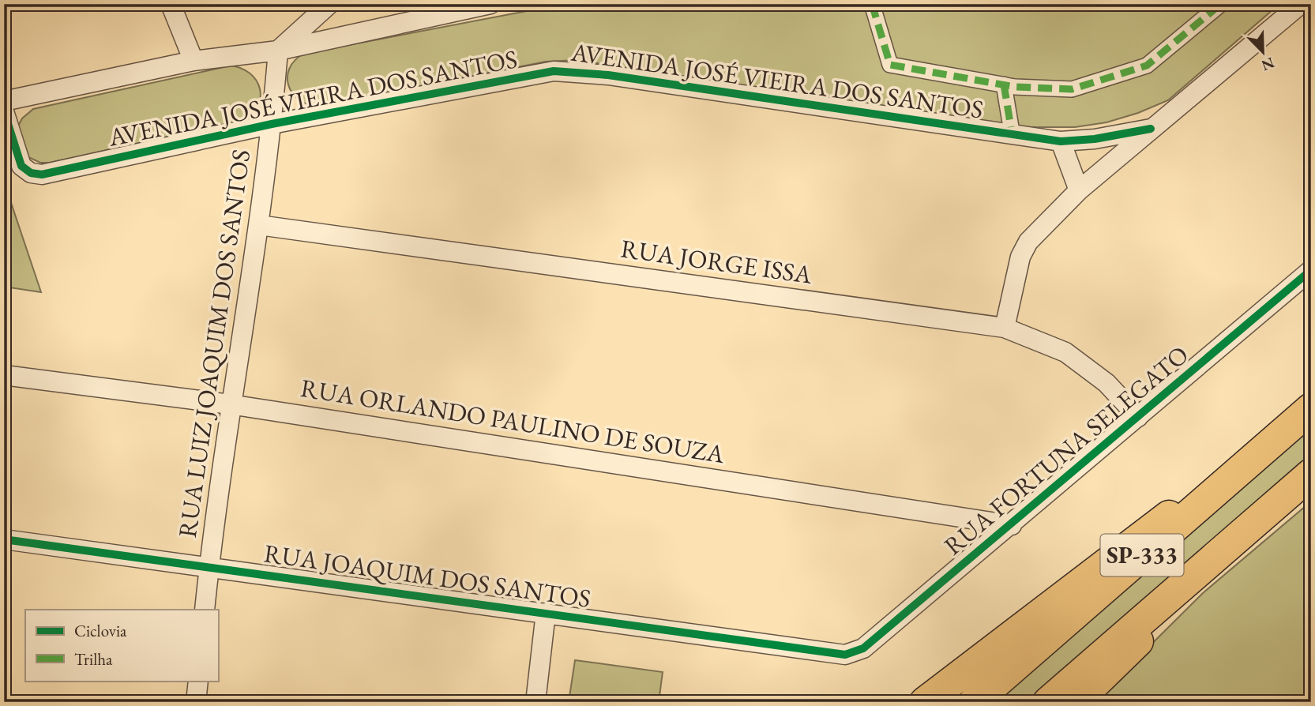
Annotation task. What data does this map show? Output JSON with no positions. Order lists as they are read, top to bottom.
{
  "streets": {
    "main road": ["SP-333"],
    "street": [
      "AVENIDA JOSÉ VIEIRA DOS SANTOS",
      "RUA JORGE ISSA",
      "RUA LUIZ JOAQUIM DOS SANTOS",
      "RUA ORLANDO PAULINO DE SOUZA",
      "RUA FORTUNA SELEGATO",
      "RUA JOAQUIM DOS SANTOS"
    ]
  },
  "crossings": [
    ["AVENIDA JOSÉ VIEIRA DOS SANTOS", "RUA JORGE ISSA"],
    ["AVENIDA JOSÉ VIEIRA DOS SANTOS", "RUA LUIZ JOAQUIM DOS SANTOS"],
    ["RUA JORGE ISSA", "RUA LUIZ JOAQUIM DOS SANTOS"],
    ["RUA JORGE ISSA", "RUA FORTUNA SELEGATO"],
    ["RUA LUIZ JOAQUIM DOS SANTOS", "RUA ORLANDO PAULINO DE SOUZA"],
    ["RUA LUIZ JOAQUIM DOS SANTOS", "RUA JOAQUIM DOS SANTOS"],
    ["RUA ORLANDO PAULINO DE SOUZA", "RUA FORTUNA SELEGATO"],
    ["RUA FORTUNA SELEGATO", "RUA JOAQUIM DOS SANTOS"]
  ],
  "legend": ["Ciclovia", "Trilha"],
  "north": "bottom right"
}
